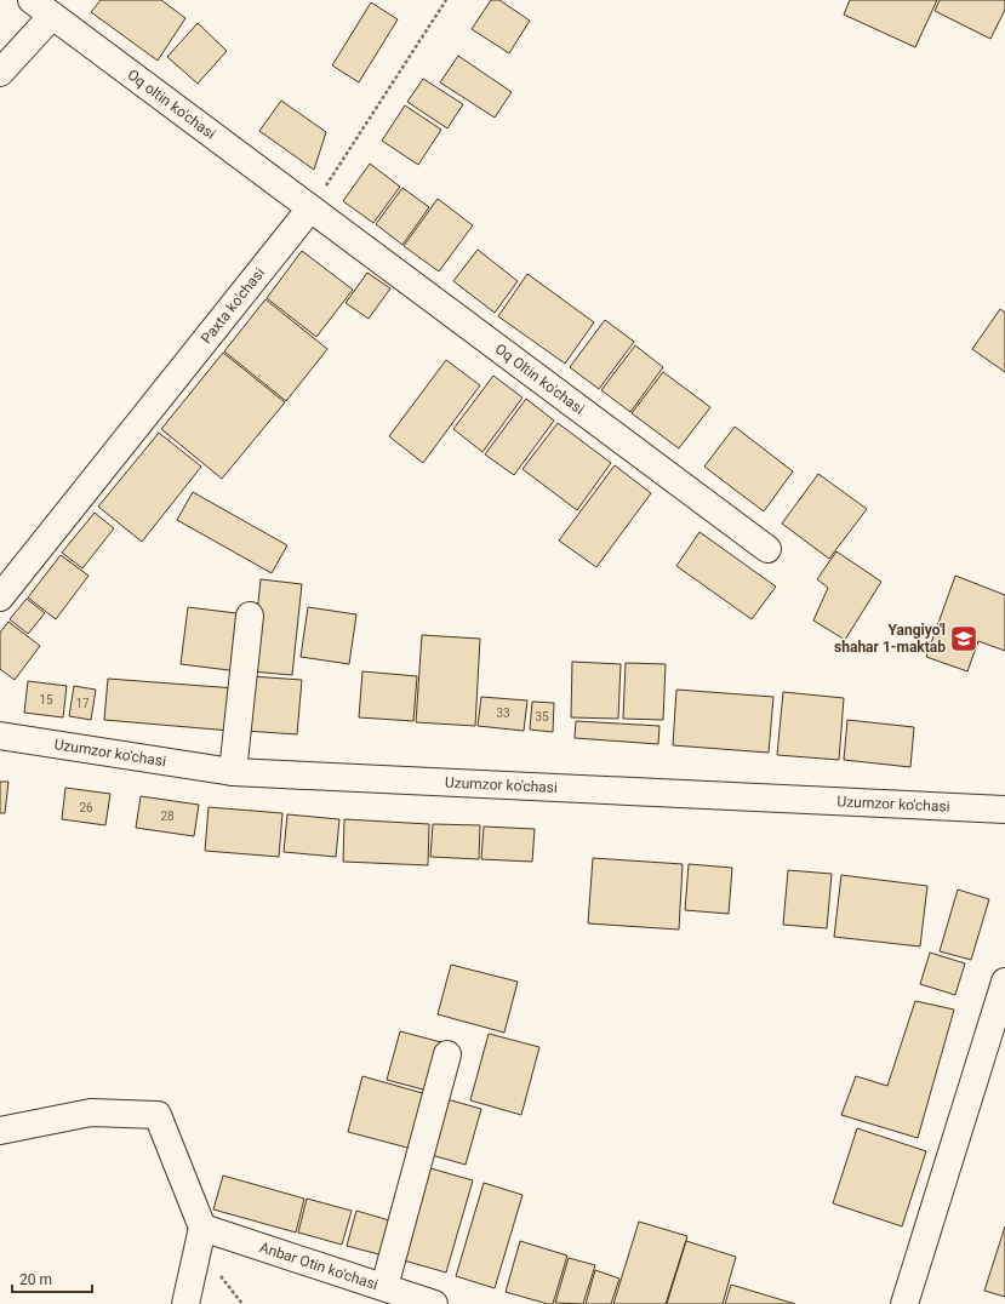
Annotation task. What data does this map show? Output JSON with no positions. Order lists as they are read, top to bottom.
{
  "streets": {
    "street": [
      "Oq oltin ko'chasi",
      "Paxta ko'chasi",
      "Oq Oltin ko'chasi",
      "Uzumzor ko'chasi",
      "Anbar Otin ko'chasi"
    ]
  },
  "crossings": [
    ["Oq oltin ko'chasi", "Paxta ko'chasi"],
    ["Oq oltin ko'chasi", "Oq Oltin ko'chasi"],
    ["Paxta ko'chasi", "Oq Oltin ko'chasi"]
  ],
  "places": {
    "school or university": ["Yangiyo'l shahar 1-maktab"]
  },
  "house_numbers": [
    "15",
    "17",
    "33",
    "35",
    "26",
    "28"
  ],
  "scale_bar": "20 m"
}
